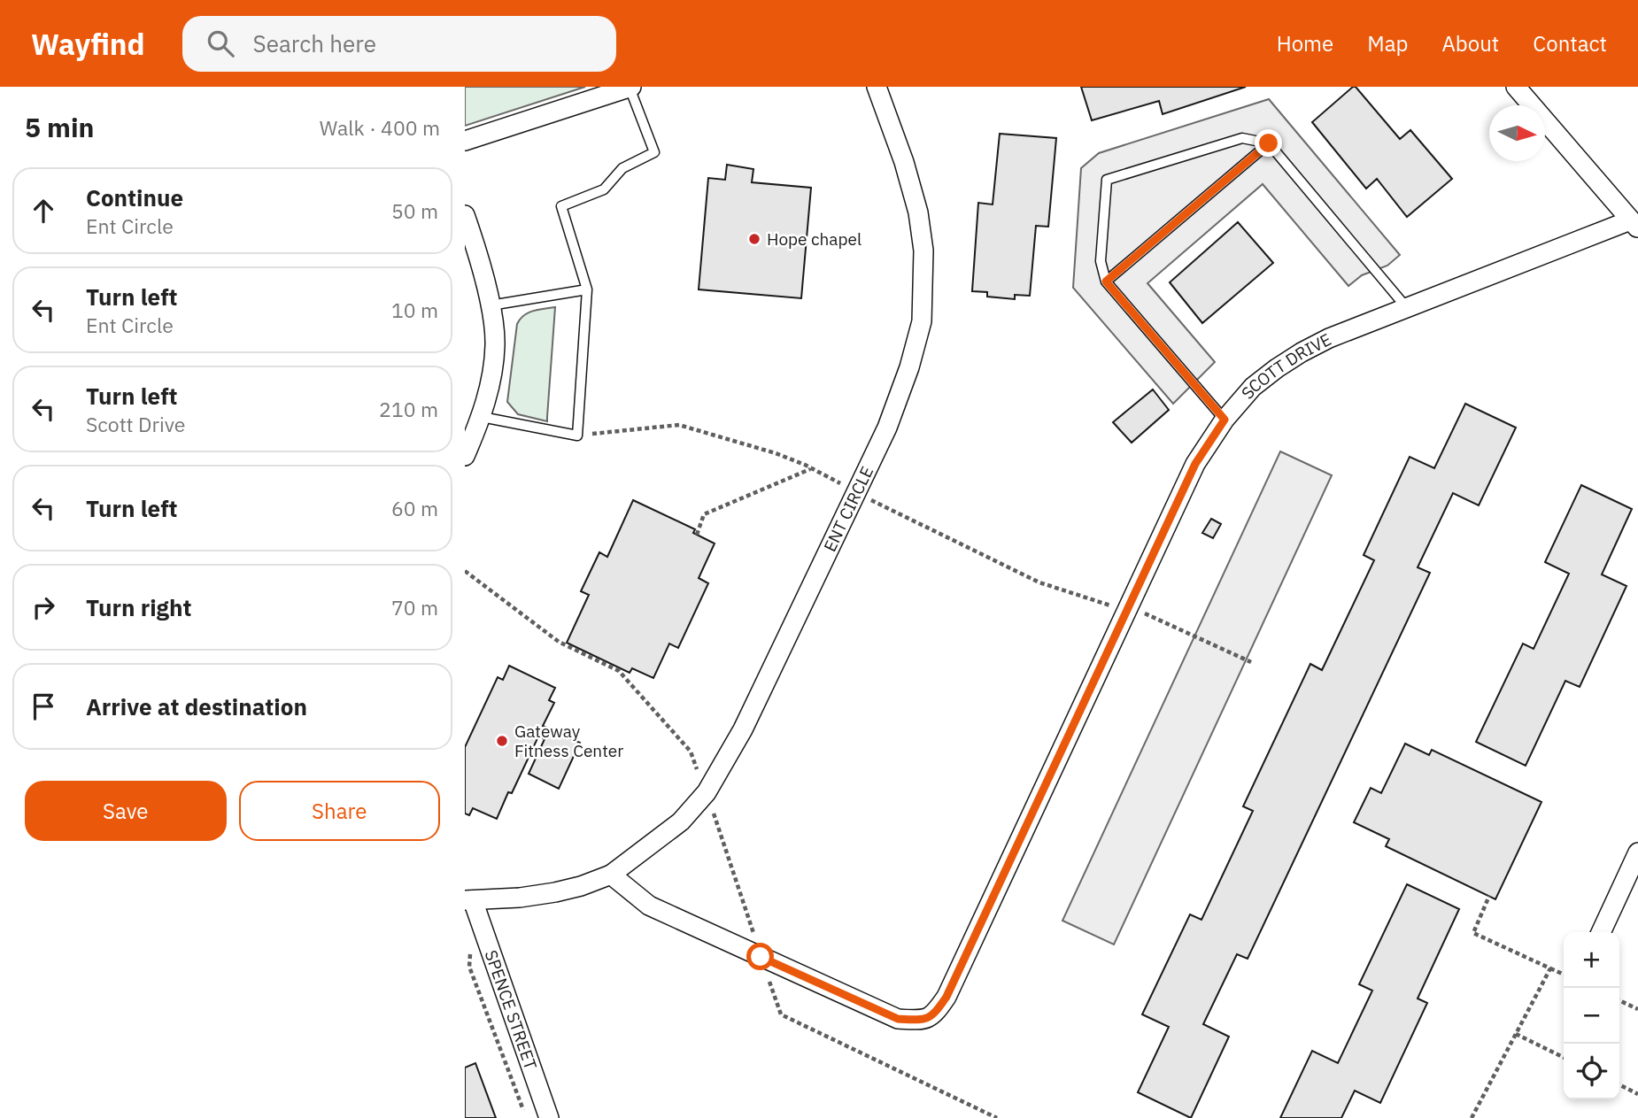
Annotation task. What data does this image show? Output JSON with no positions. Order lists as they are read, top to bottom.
{
  "streets": {
    "street": ["SCOTT DRIVE", "ENT CIRCLE", "SPENCE STREET"]
  },
  "crossings": [
    ["SCOTT DRIVE", "ENT CIRCLE"],
    ["ENT CIRCLE", "SPENCE STREET"]
  ],
  "places": ["Hope chapel", "Gateway Fitness Center"],
  "north": "right",
  "page": {
    "header": "Wayfind",
    "search": "Search here",
    "nav": [
      "Home",
      "Map",
      "About",
      "Contact"
    ],
    "heading": ["5 min", "Walk · 400 m"],
    "list": [
      ["Continue", "Ent Circle", "50 m"],
      ["Turn left", "Ent Circle", "10 m"],
      ["Turn left", "Scott Drive", "210 m"],
      ["Turn left", "60 m"],
      ["Turn right", "70 m"],
      "Arrive at destination"
    ],
    "buttons": ["Save", "Share"],
    "map_buttons": ["+", "−"]
  }
}
